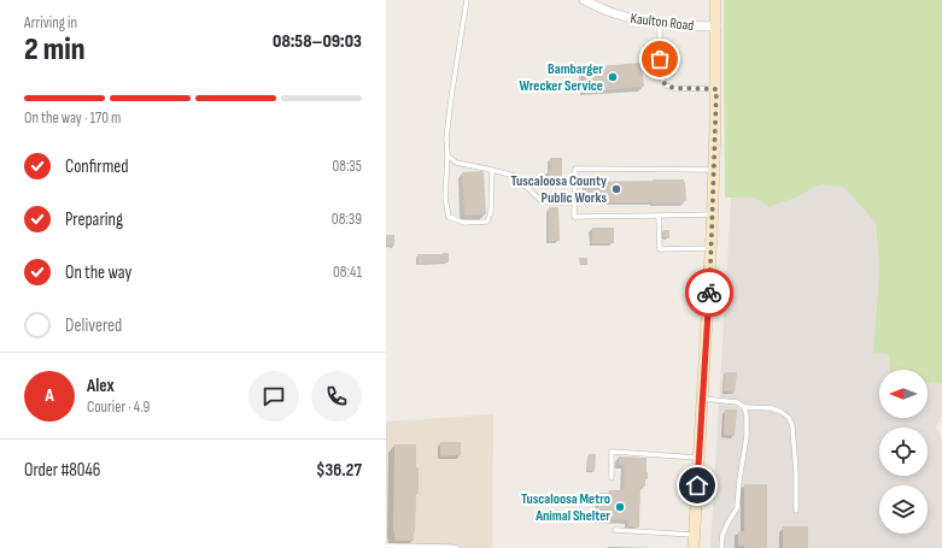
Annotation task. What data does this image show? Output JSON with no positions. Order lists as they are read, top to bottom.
{
  "streets": {
    "street": ["Kaulton Road"]
  },
  "places": ["Bambarger Wrecker Service", "Tuscaloosa County Public Works", "Tuscaloosa Metro Animal Shelter"],
  "north": "left",
  "page": {
    "heading": ["2 min", "Arriving in", "08:58–09:03"],
    "panel": [
      "Alex",
      "Courier · 4.9",
      "Order #8046",
      "$36.27"
    ],
    "bar": "On the way · 170 m",
    "list": [
      ["Confirmed", "08:35"],
      ["Preparing", "08:39"],
      ["On the way", "08:41"],
      "Delivered"
    ],
    "round": "A"
  }
}
